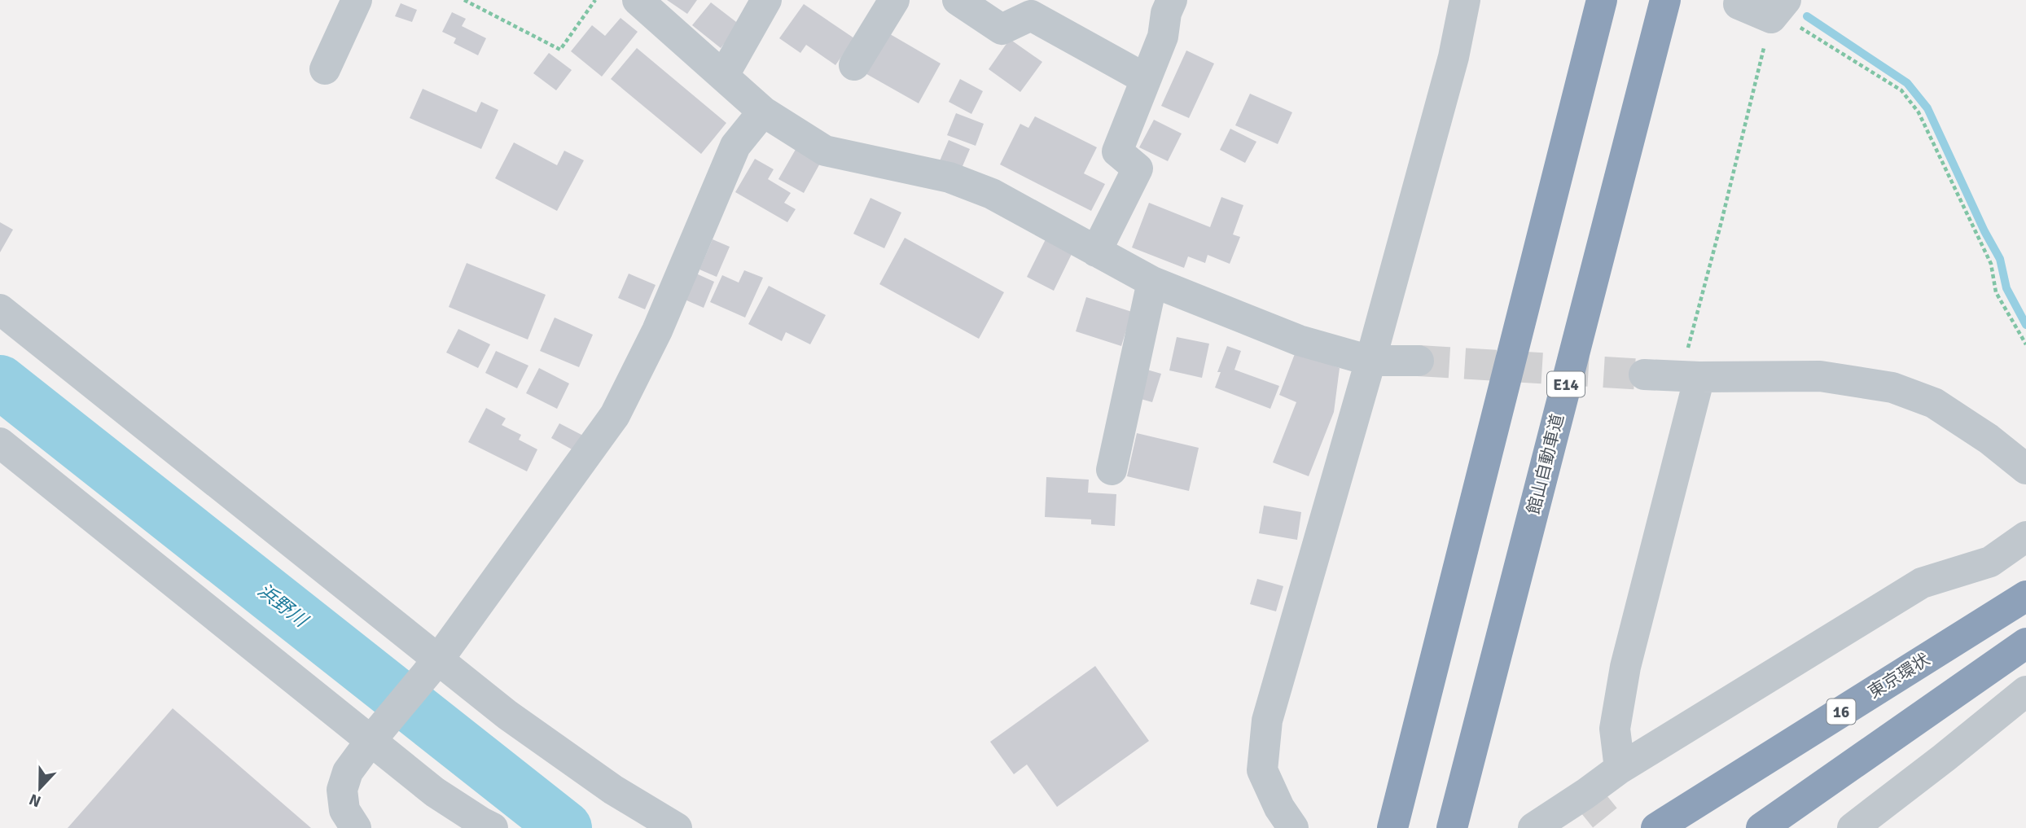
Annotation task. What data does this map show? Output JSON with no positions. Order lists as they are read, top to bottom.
{
  "streets": {
    "highway": [
      "E14",
      "館山自動車道",
      "東京環状",
      "16"
    ]
  },
  "water": ["浜野川"],
  "north": "bottom"
}
